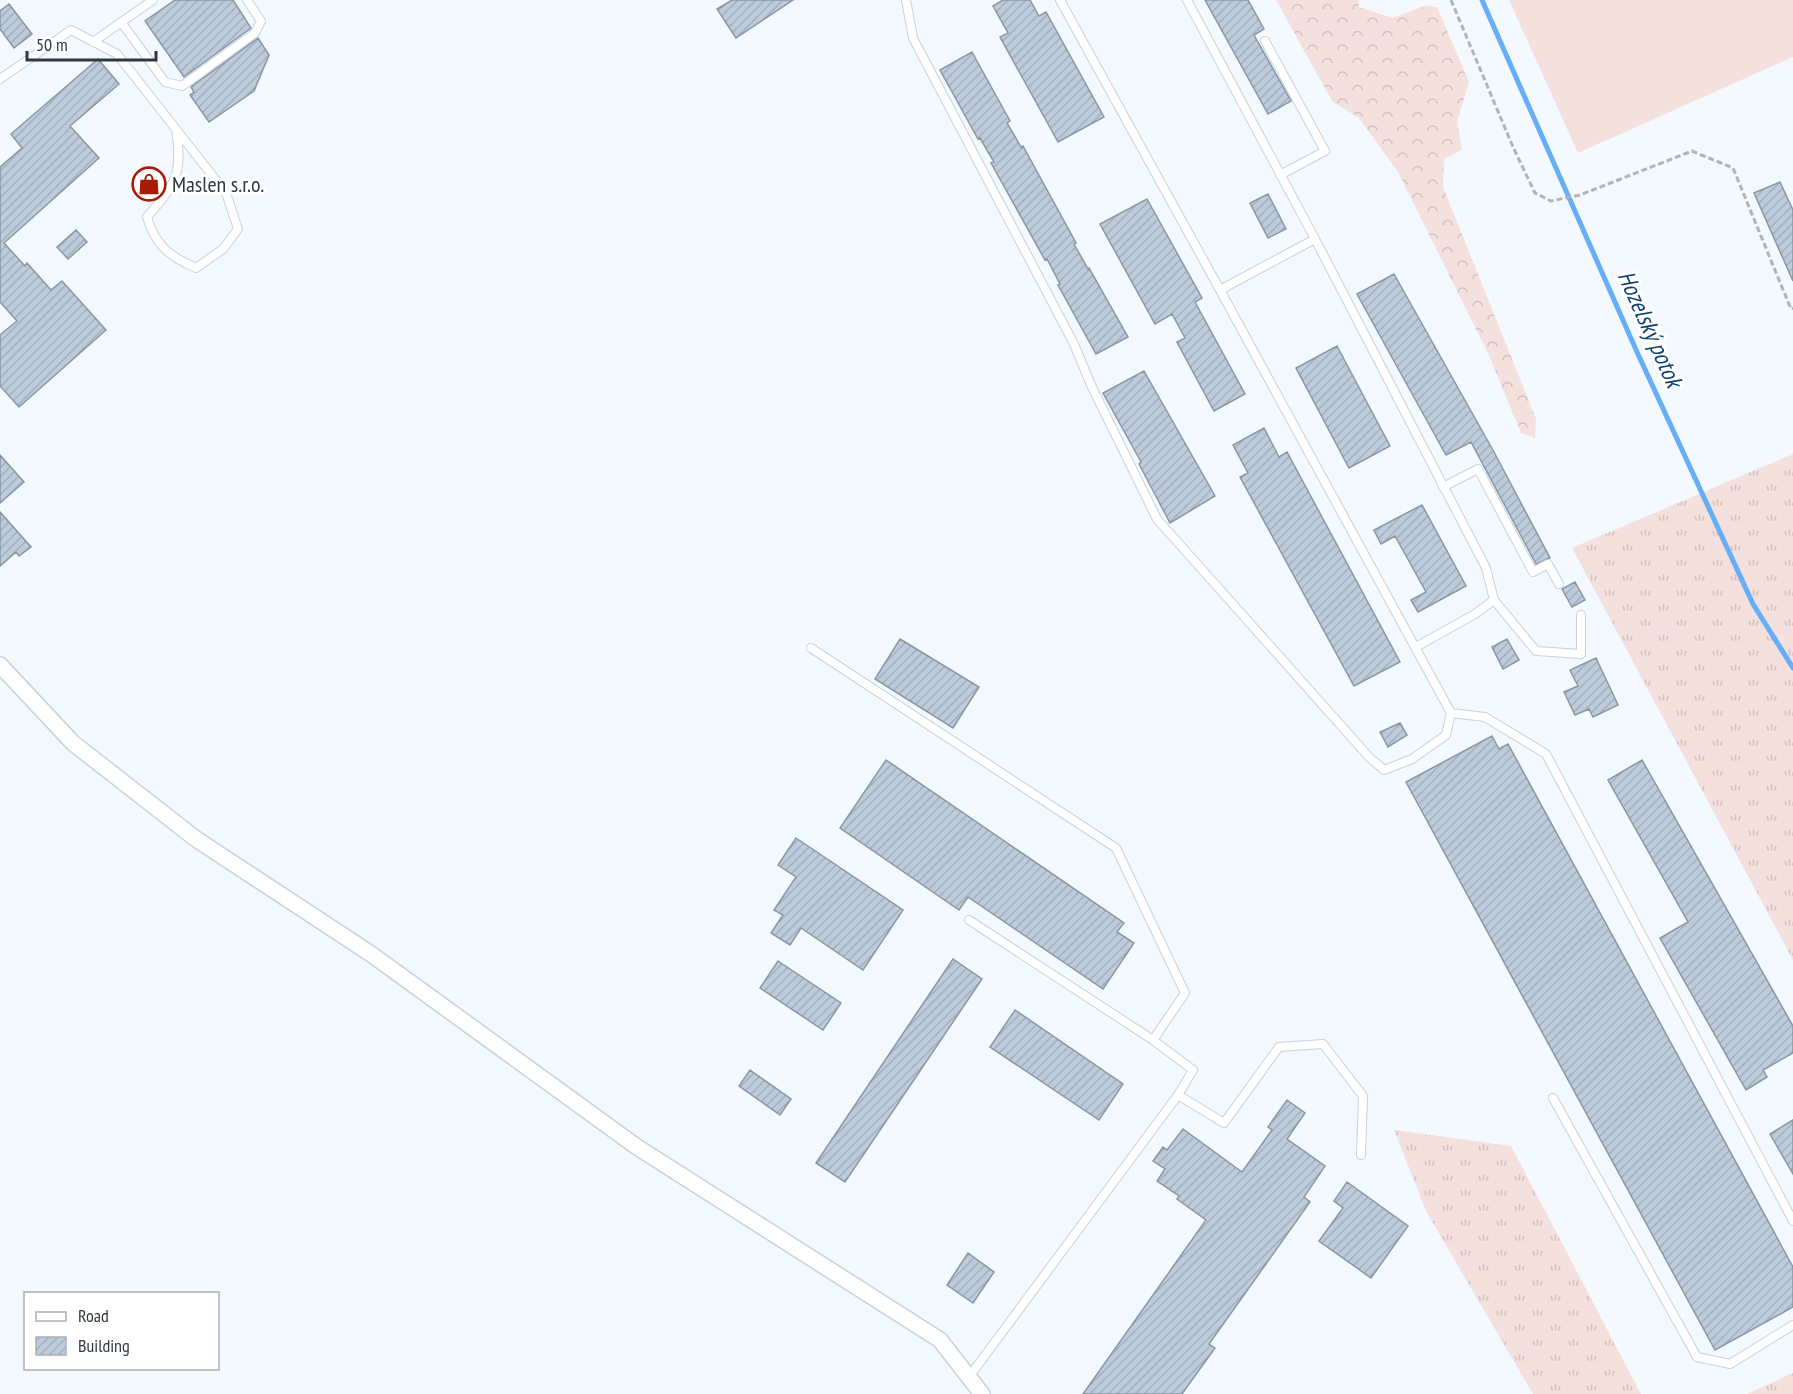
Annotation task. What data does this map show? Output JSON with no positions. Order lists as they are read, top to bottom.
{
  "water": ["Hozelský potok"],
  "places": {
    "shop": ["Maslen s.r.o."]
  },
  "legend": ["Road", "Building"],
  "scale_bar": "50 m"
}
